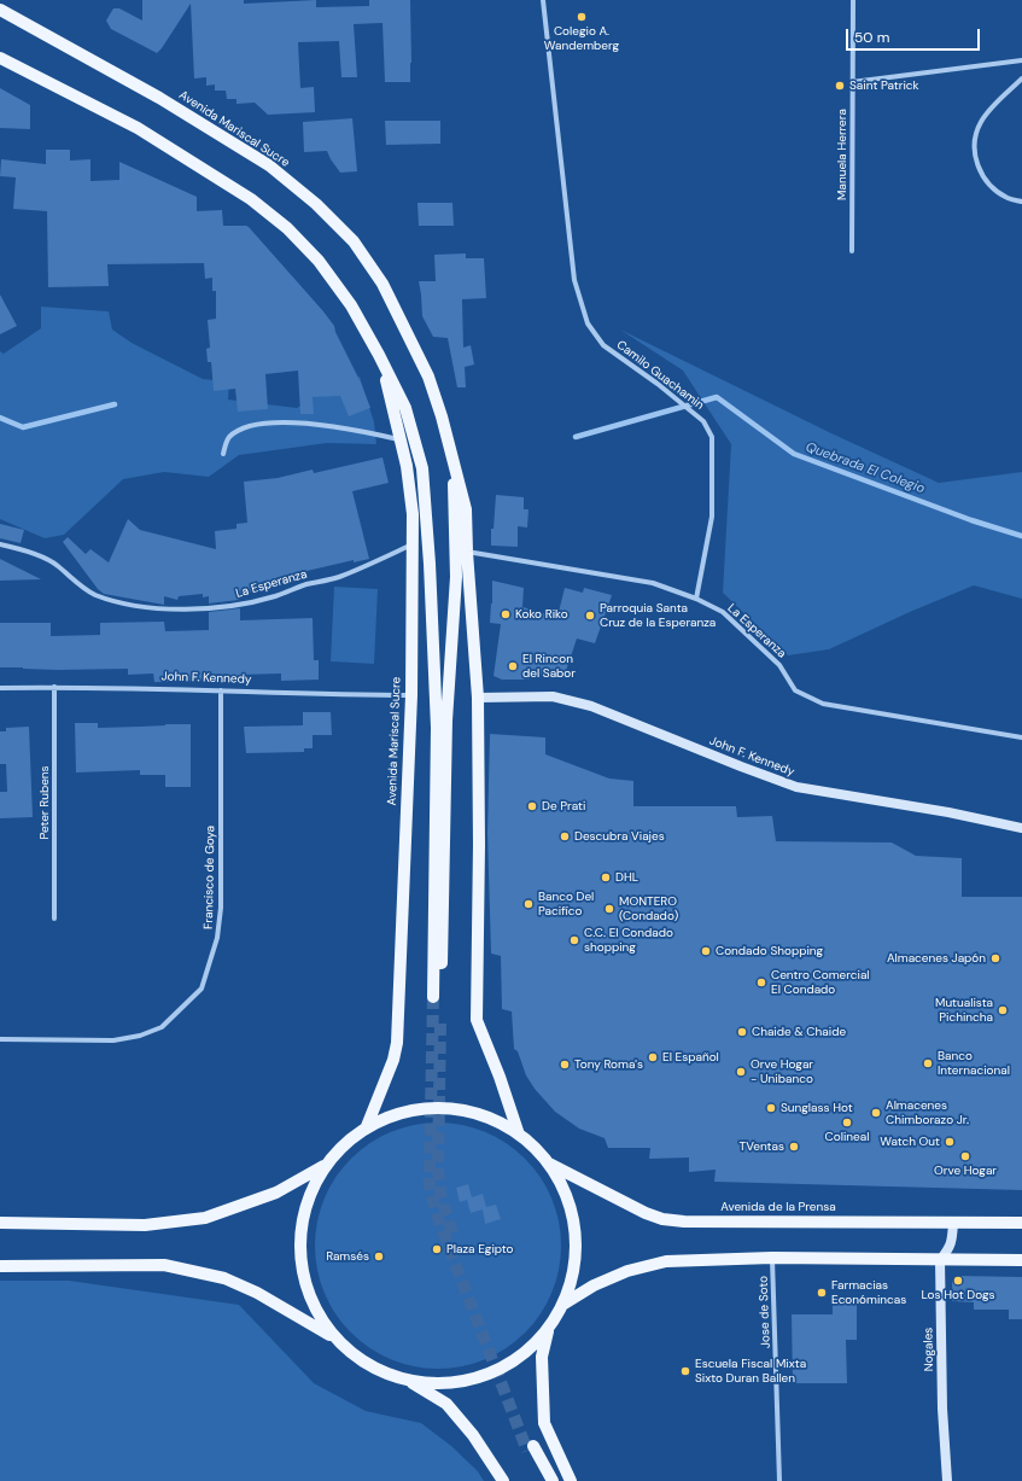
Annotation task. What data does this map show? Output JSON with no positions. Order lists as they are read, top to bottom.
{
  "streets": {
    "main road": [
      "Avenida Mariscal Sucre",
      "John F. Kennedy",
      "Avenida de la Prensa",
      "Nogales"
    ],
    "street": [
      "Manuela Herrera",
      "Camilo Guachamin",
      "La Esperanza",
      "Peter Rubens",
      "Francisco de Goya",
      "Jose de Soto"
    ]
  },
  "crossings": [
    ["Avenida Mariscal Sucre", "La Esperanza"],
    ["Avenida Mariscal Sucre", "John F. Kennedy"],
    ["Camilo Guachamin", "La Esperanza"],
    ["John F. Kennedy", "Peter Rubens"],
    ["John F. Kennedy", "Francisco de Goya"]
  ],
  "water": ["Quebrada El Colegio"],
  "places": [
    "Colegio A. Wandemberg",
    "Saint Patrick",
    "Koko Riko",
    "Parroquia Santa Cruz de la Esperanza",
    "El Rincon del Sabor",
    "De Prati",
    "Descubra Viajes",
    "DHL",
    "Banco Del Pacifíco",
    "MONTERO (Condado)",
    "C.C. El Condado shopping",
    "Condado Shopping",
    "Almacenes Japón",
    "Centro Comercial El Condado",
    "Mutualista Pichincha",
    "Chaide & Chaide",
    "El Español",
    "Banco Internacional",
    "Tony Roma's",
    "Orve Hogar - Unibanco",
    "Sunglass Hot",
    "Almacenes Chimborazo Jr.",
    "Colineal",
    "Watch Out",
    "TVentas",
    "Orve Hogar",
    "Plaza Egipto",
    "Ramsés",
    "Los Hot Dogs",
    "Farmacias Económincas",
    "Escuela Fiscal Mixta Sixto Duran Ballen"
  ],
  "scale_bar": "50 m"
}
